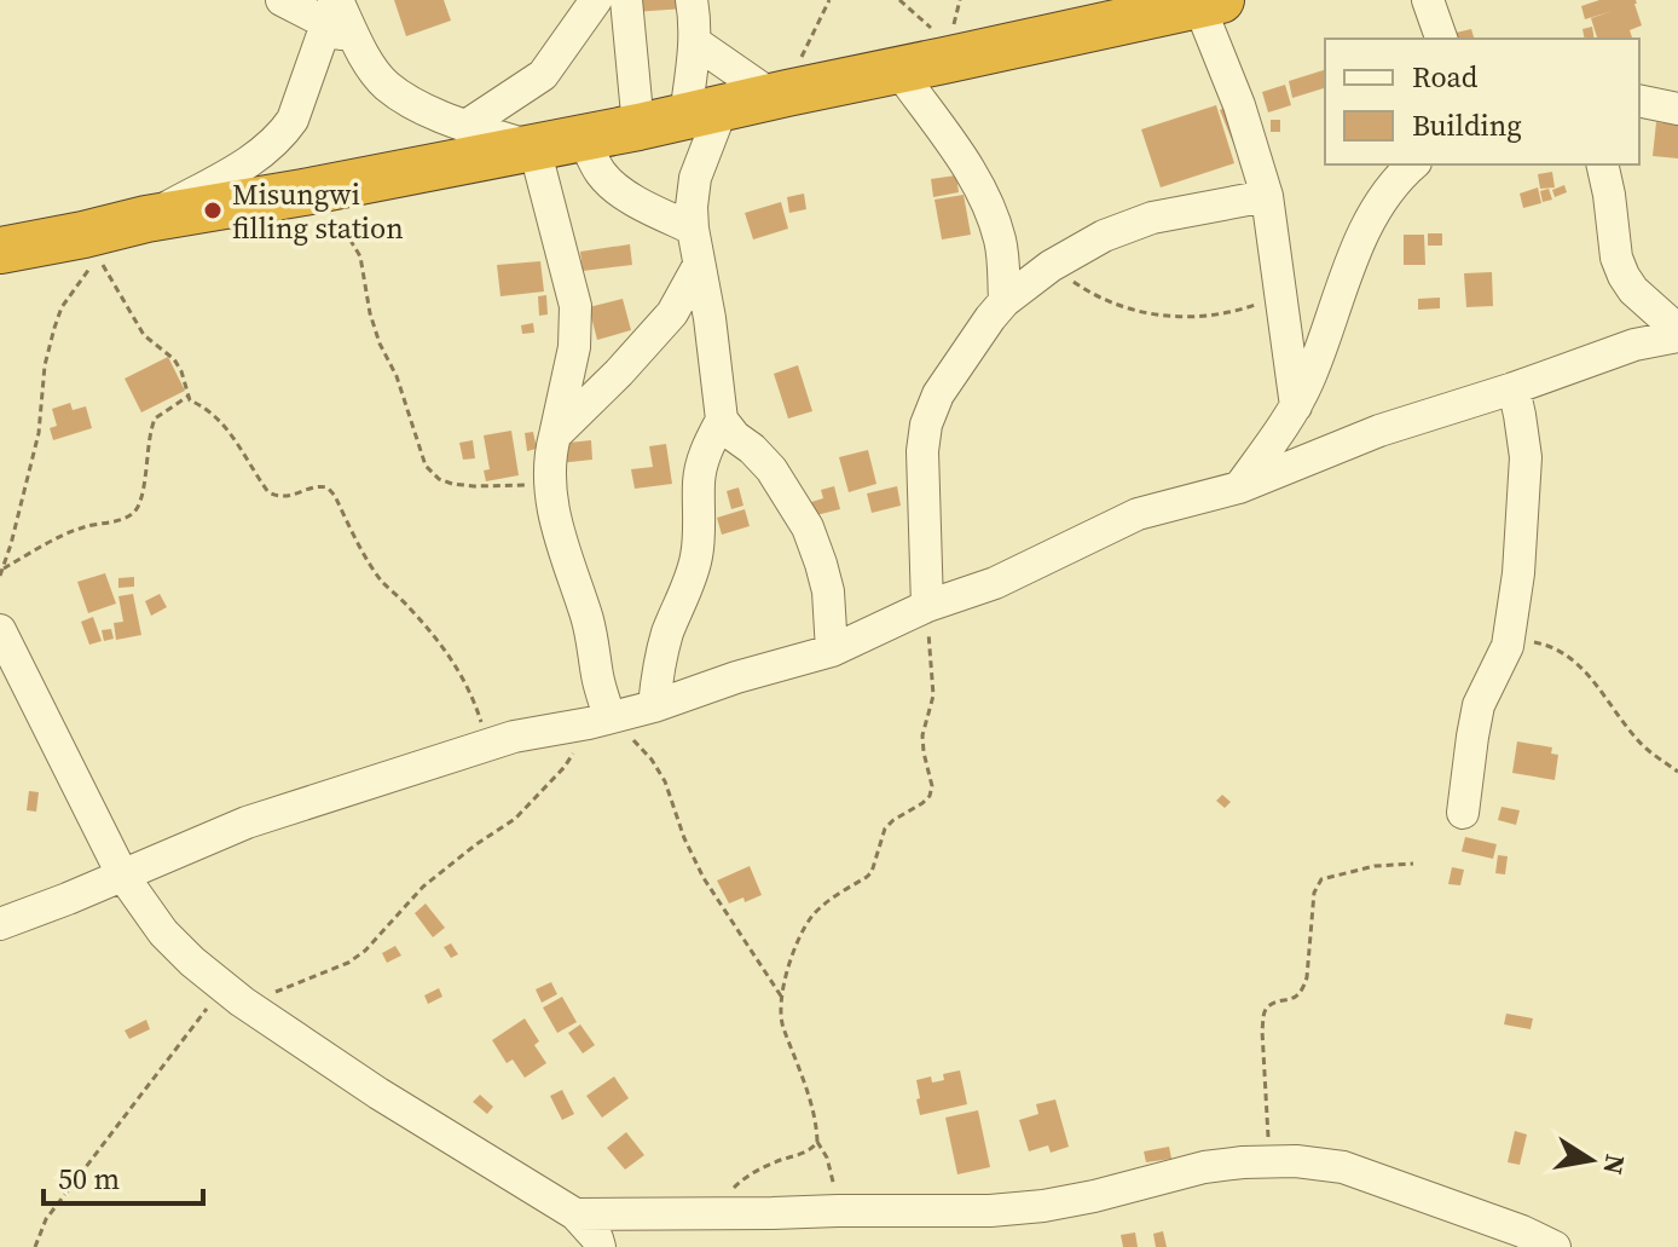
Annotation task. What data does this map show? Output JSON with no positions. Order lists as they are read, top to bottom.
{
  "places": ["Misungwi filling station"],
  "legend": ["Road", "Building"],
  "scale_bar": "50 m",
  "north": "right"
}
